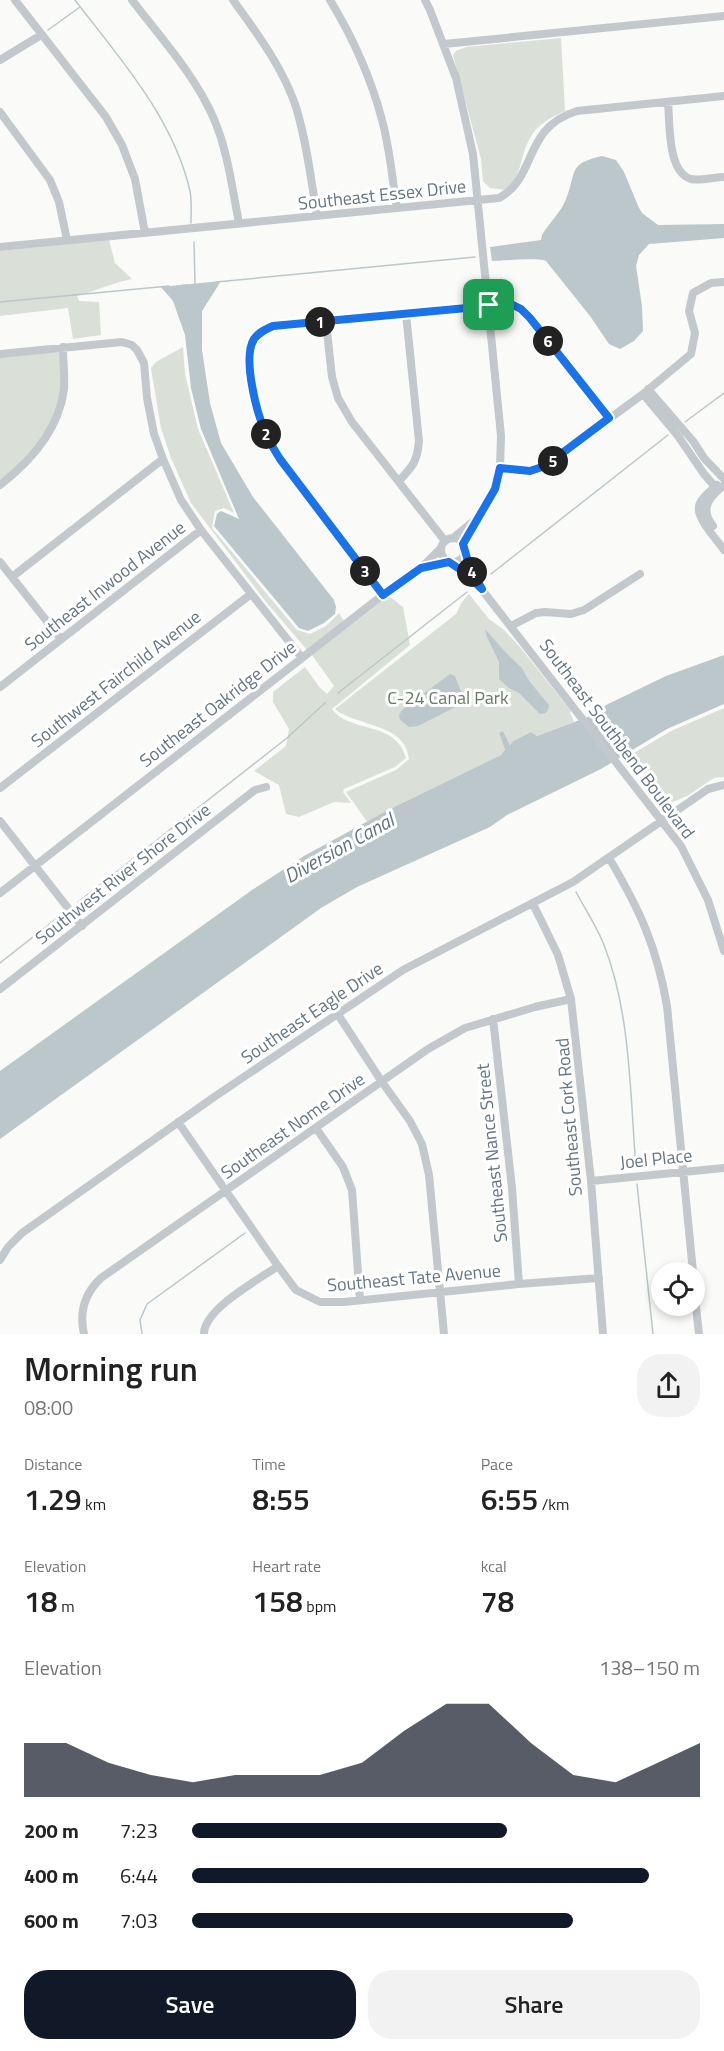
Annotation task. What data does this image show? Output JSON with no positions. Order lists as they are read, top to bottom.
{
  "streets": {
    "street": [
      "Southeast Essex Drive",
      "Southeast Inwood Avenue",
      "Southwest Fairchild Avenue",
      "Southeast Oakridge Drive",
      "Southeast Southbend Boulevard",
      "Southwest River Shore Drive",
      "Southeast Eagle Drive",
      "Southeast Cork Road",
      "Southeast Nome Drive",
      "Southeast Nance Street",
      "Joel Place",
      "Southeast Tate Avenue"
    ]
  },
  "crossings": [
    ["Southeast Oakridge Drive", "Southeast Southbend Boulevard"],
    ["Southeast Southbend Boulevard", "Southeast Eagle Drive"],
    ["Southeast Eagle Drive", "Southeast Cork Road"],
    ["Southeast Eagle Drive", "Southeast Tate Avenue"],
    ["Southeast Cork Road", "Southeast Nome Drive"],
    ["Southeast Cork Road", "Joel Place"],
    ["Southeast Cork Road", "Southeast Tate Avenue"],
    ["Southeast Nome Drive", "Southeast Nance Street"],
    ["Southeast Nome Drive", "Southeast Tate Avenue"],
    ["Southeast Nance Street", "Southeast Tate Avenue"]
  ],
  "water": ["Diversion Canal"],
  "parks": ["C-24 Canal Park"],
  "page": {
    "pins": [
      "1",
      "6",
      "2",
      "5",
      "3",
      "4"
    ],
    "heading": ["Morning run", "08:00"],
    "stats": [
      ["Distance", "1.29 km"],
      ["Time", "8:55"],
      ["Pace", "6:55 /km"],
      ["Elevation", "18 m"],
      ["Heart rate", "158 bpm"],
      ["kcal", "78"]
    ],
    "chart": ["Elevation", "138–150 m"],
    "list": [
      {
        "name": "200 m",
        "note": "7:23"
      },
      {
        "name": "400 m",
        "note": "6:44"
      },
      {
        "name": "600 m",
        "note": "7:03"
      }
    ],
    "buttons": ["Save", "Share"]
  }
}
